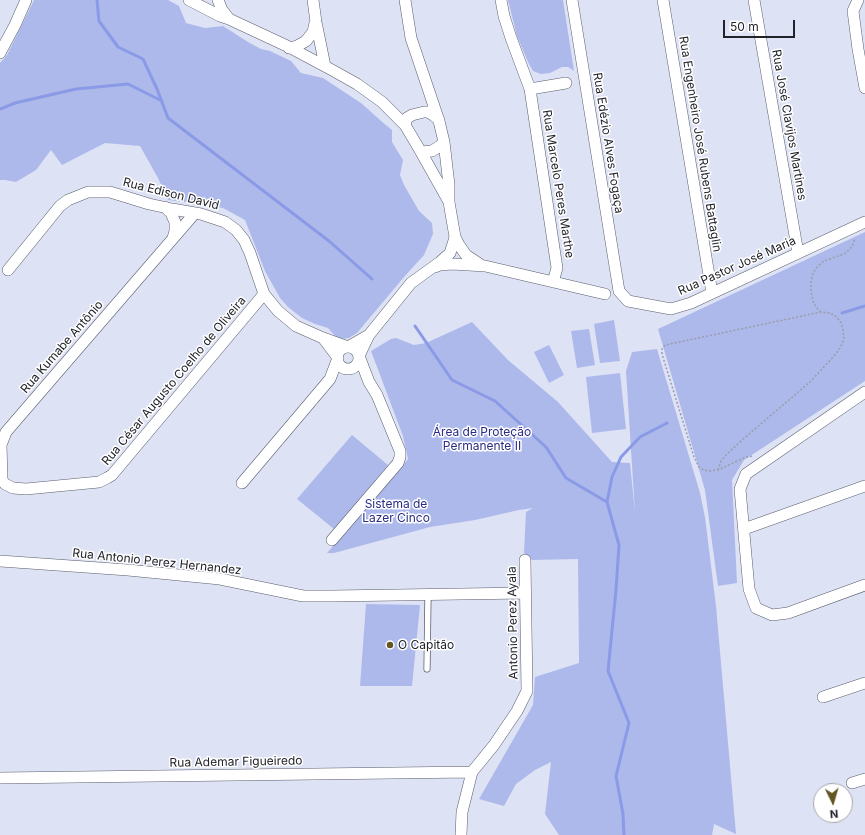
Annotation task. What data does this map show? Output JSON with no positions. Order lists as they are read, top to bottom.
{
  "streets": {
    "street": [
      "Rua José Clavijos Martines",
      "Rua Edézio Alves Fogaça",
      "Rua Engenheiro José Rubens Battaglin",
      "Rua Marcelo Peres Marthe",
      "Rua Edison David",
      "Rua Pastor José Maria",
      "Rua Kumabe Antônio",
      "Rua César Augusto Coelho de Oliveira",
      "Rua Antonio Perez Hernandez",
      "Antonio Perez Ayala",
      "Rua Ademar Figueiredo"
    ]
  },
  "crossings": [
    ["Rua José Clavijos Martines", "Rua Pastor José Maria"],
    ["Rua Edézio Alves Fogaça", "Rua Pastor José Maria"],
    ["Rua Engenheiro José Rubens Battaglin", "Rua Pastor José Maria"],
    ["Rua Edison David", "Rua Kumabe Antônio"],
    ["Rua Edison David", "Rua César Augusto Coelho de Oliveira"],
    ["Rua Kumabe Antônio", "Rua César Augusto Coelho de Oliveira"],
    ["Rua Antonio Perez Hernandez", "Antonio Perez Ayala"],
    ["Antonio Perez Ayala", "Rua Ademar Figueiredo"]
  ],
  "parks": ["Área de Proteção Permanente II", "Sistema de Lazer Cinco"],
  "places": ["O Capitão"],
  "scale_bar": "50 m",
  "north": "bottom"
}
